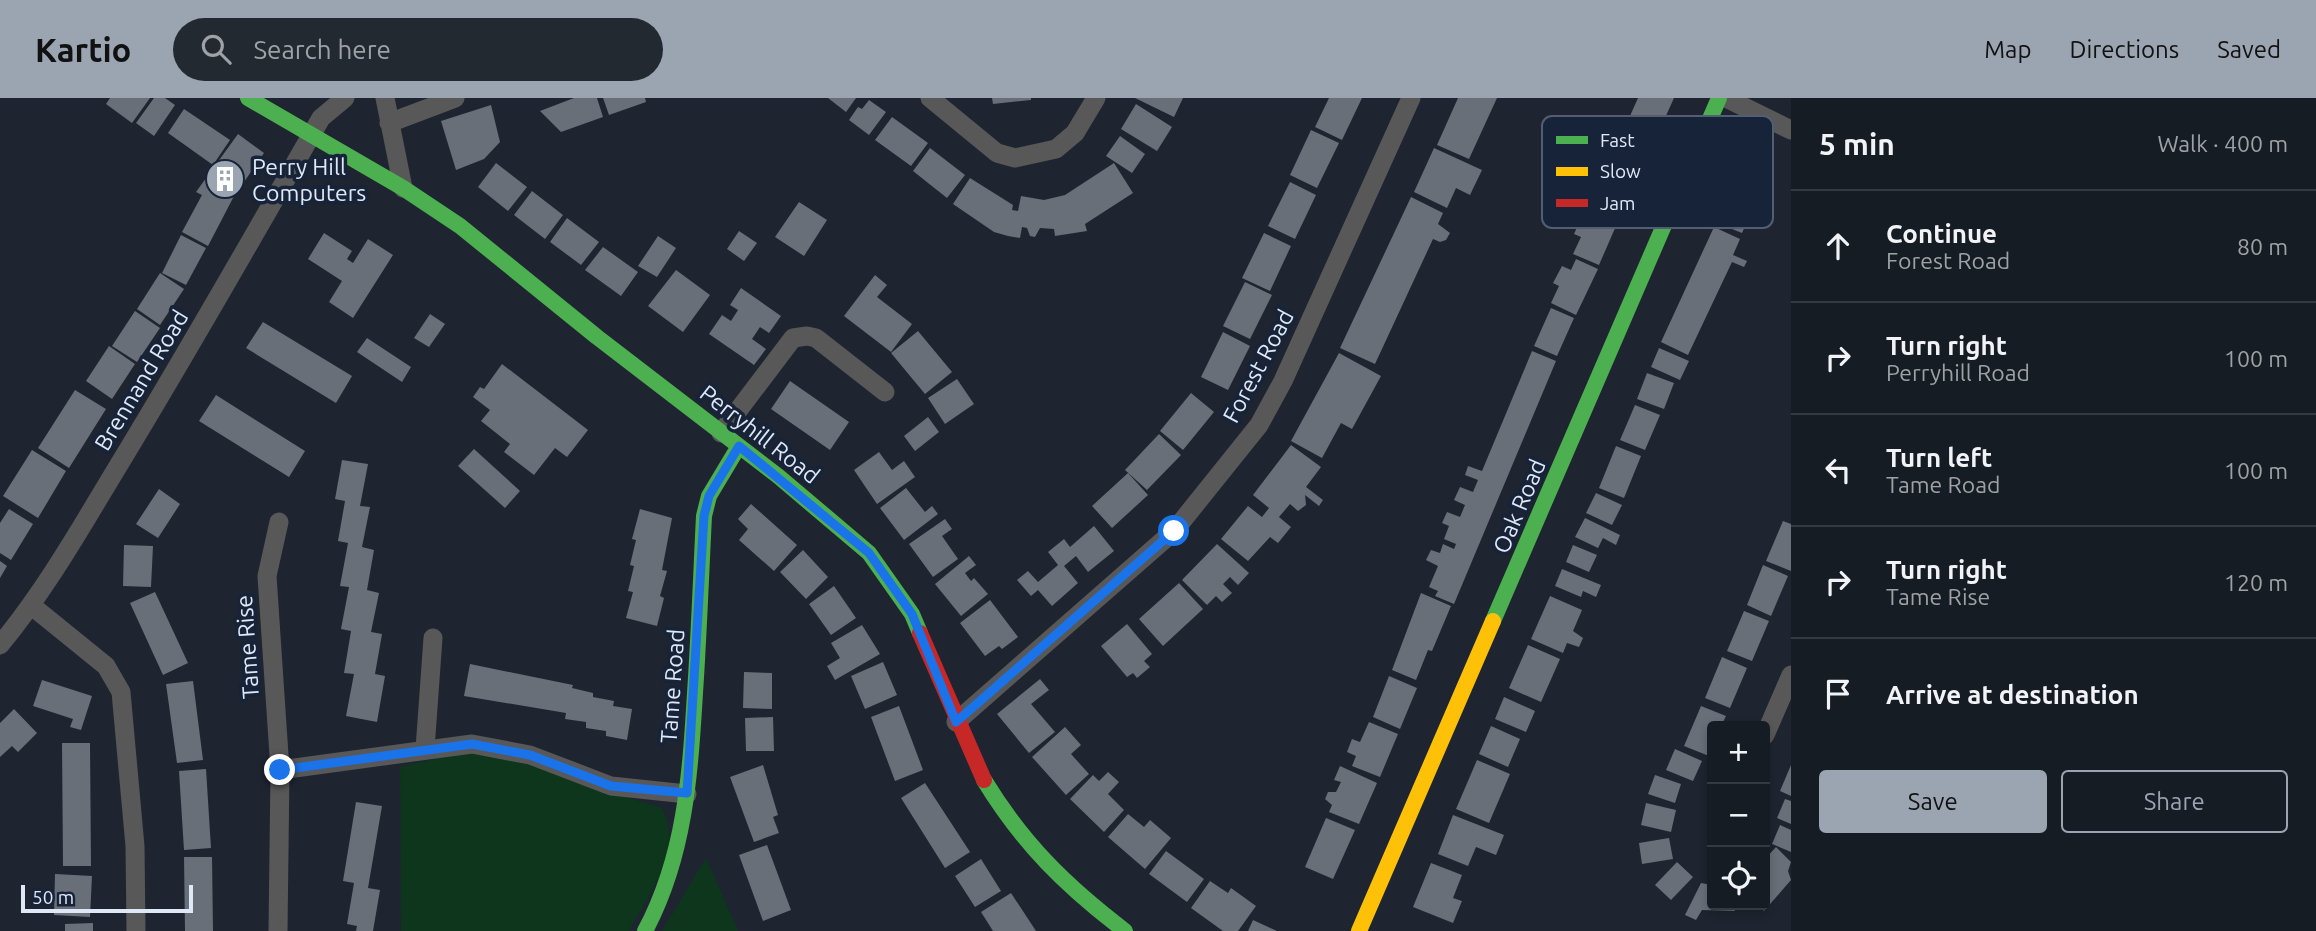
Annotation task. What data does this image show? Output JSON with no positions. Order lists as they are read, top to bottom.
{
  "streets": {
    "street": [
      "Forest Road",
      "Brennand Road",
      "Perryhill Road",
      "Oak Road",
      "Tame Rise",
      "Tame Road"
    ]
  },
  "crossings": [
    ["Forest Road", "Perryhill Road"],
    ["Brennand Road", "Perryhill Road"],
    ["Perryhill Road", "Tame Road"]
  ],
  "places": {
    "building": ["Perry Hill Computers"]
  },
  "legend": ["Fast", "Slow", "Jam"],
  "scale_bar": "50 m",
  "page": {
    "header": "Kartio",
    "search": "Search here",
    "nav": ["Map", "Directions", "Saved"],
    "heading": ["5 min", "Walk · 400 m"],
    "list": [
      ["Continue", "Forest Road", "80 m"],
      ["Turn right", "Perryhill Road", "100 m"],
      ["Turn left", "Tame Road", "100 m"],
      ["Turn right", "Tame Rise", "120 m"],
      "Arrive at destination"
    ],
    "map_buttons": ["+", "−"],
    "buttons": ["Save", "Share"],
    "scale": "50 m"
  }
}
